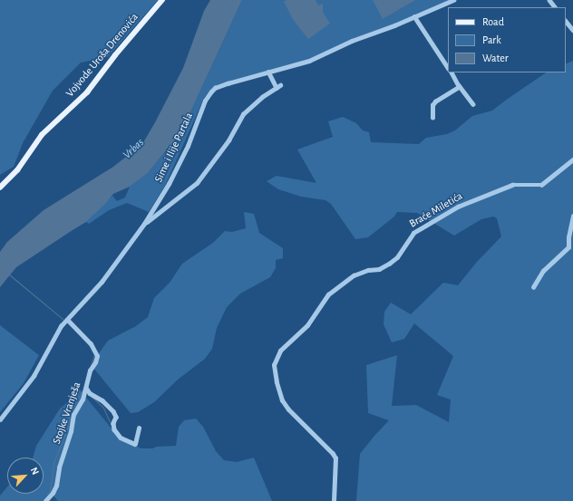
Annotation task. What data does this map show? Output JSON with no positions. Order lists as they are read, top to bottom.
{
  "streets": {
    "main road": ["Vojvode Uroša Drenovića"],
    "street": ["Sime i Ilije Partala", "Braće Miletića", "Stojke Vranješa"]
  },
  "crossings": [
    ["Sime i Ilije Partala", "Stojke Vranješa"]
  ],
  "water": ["Vrbas"],
  "legend": ["Road", "Park", "Water"],
  "north": "top right"
}
